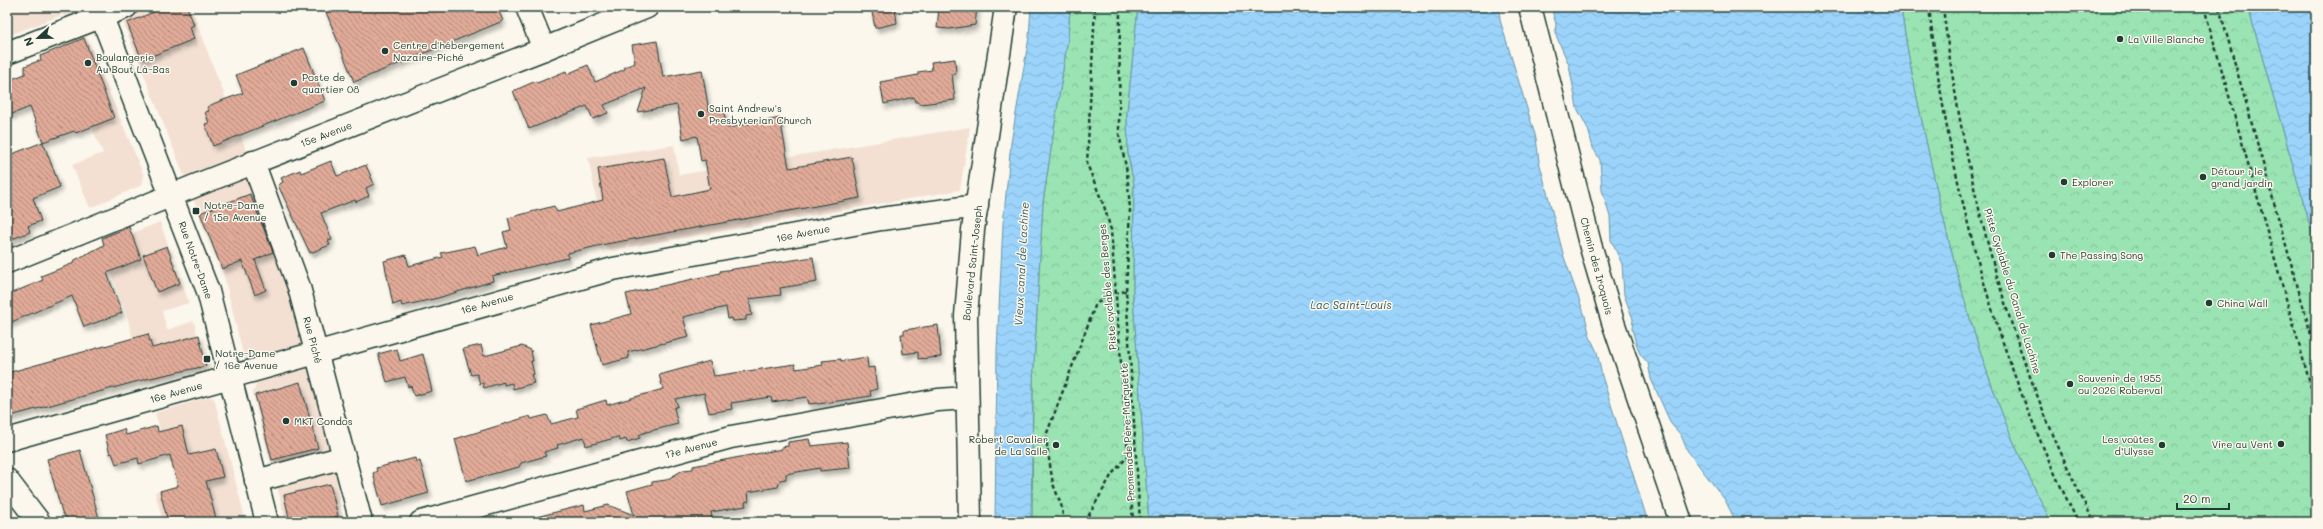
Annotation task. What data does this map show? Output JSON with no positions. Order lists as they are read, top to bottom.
{
  "streets": {
    "street": [
      "15e Avenue",
      "16e Avenue",
      "Rue Notre-Dame",
      "Boulevard Saint-Joseph",
      "Chemin des Iroquois",
      "Rue Piché",
      "17e Avenue"
    ],
    "path": ["Piste cyclable des Berges", "Piste Cyclable du Canal de Lachine", "Promenade Père-Marquette"]
  },
  "crossings": [
    ["15e Avenue", "Rue Notre-Dame"],
    ["15e Avenue", "Rue Piché"],
    ["16e Avenue", "Rue Notre-Dame"],
    ["16e Avenue", "Boulevard Saint-Joseph"],
    ["16e Avenue", "Rue Piché"],
    ["Boulevard Saint-Joseph", "17e Avenue"]
  ],
  "water": ["Vieux canal de Lachine", "Lac Saint-Louis"],
  "places": {
    "other": [
      "La Ville Blanche",
      "Centre d'hébergement Nazaire-Piché",
      "Boulangerie Au Bout Là-Bas",
      "Poste de quartier 08",
      "Saint Andrew's Presbyterian Church",
      "Détour : le grand jardin",
      "Explorer",
      "The Passing Song",
      "China Wall",
      "Souvenir de 1955 ou 2026 Roberval",
      "MKT Condos",
      "Vire au Vent",
      "Robert Cavalier de La Salle",
      "Les voûtes d’Ulysse"
    ],
    "transit": ["Notre-Dame / 15e Avenue", "Notre-Dame / 16e Avenue"]
  },
  "scale_bar": "20 m",
  "north": "left"
}
